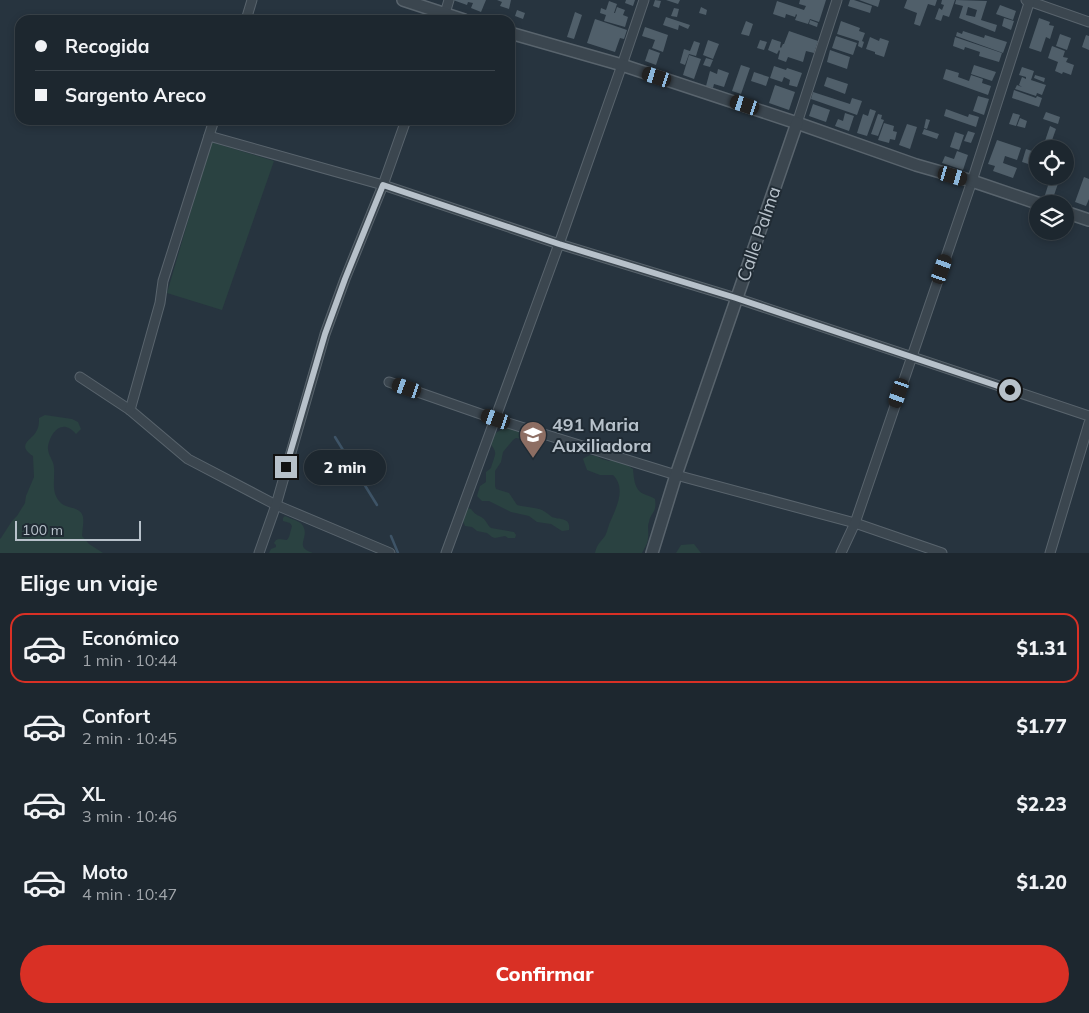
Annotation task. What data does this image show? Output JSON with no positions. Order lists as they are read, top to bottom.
{
  "streets": {
    "street": ["Calle Palma"]
  },
  "places": {
    "school or university": ["491 Maria Auxiliadora"]
  },
  "scale_bar": "100 m",
  "page": {
    "banner": ["Recogida", "Sargento Areco"],
    "bubble": "2 min",
    "scale": "100 m",
    "heading": "Elige un viaje",
    "list": [
      {
        "name": "Económico",
        "note": "1 min · 10:44",
        "value": "$1.31"
      },
      {
        "name": "Confort",
        "note": "2 min · 10:45",
        "value": "$1.77"
      },
      {
        "name": "XL",
        "note": "3 min · 10:46",
        "value": "$2.23"
      },
      {
        "name": "Moto",
        "note": "4 min · 10:47",
        "value": "$1.20"
      }
    ],
    "buttons": "Confirmar"
  }
}
